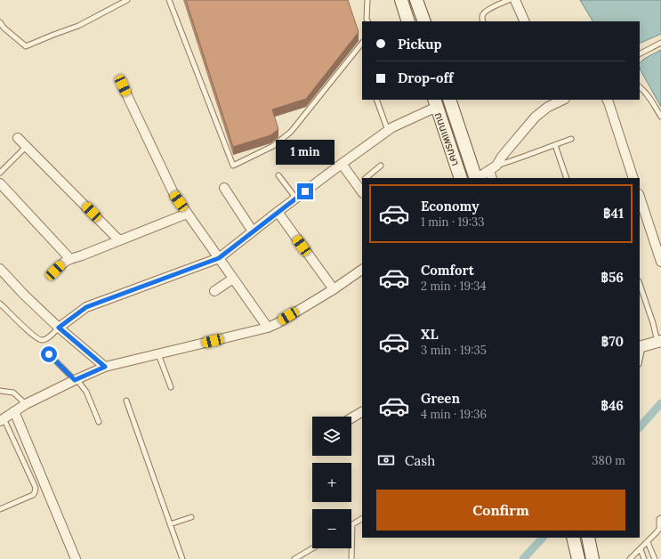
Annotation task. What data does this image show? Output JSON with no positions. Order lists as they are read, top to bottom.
{
  "streets": {
    "main road": ["ถนนแพรกษา"]
  },
  "page": {
    "banner": ["Pickup", "Drop-off"],
    "bubble": "1 min",
    "list": [
      {
        "name": "Economy",
        "note": "1 min · 19:33",
        "value": "฿41"
      },
      {
        "name": "Comfort",
        "note": "2 min · 19:34",
        "value": "฿56"
      },
      {
        "name": "XL",
        "note": "3 min · 19:35",
        "value": "฿70"
      },
      {
        "name": "Green",
        "note": "4 min · 19:36",
        "value": "฿46"
      }
    ],
    "map_buttons": ["+", "−"],
    "pay": ["Cash", "380 m"],
    "buttons": "Confirm"
  }
}
